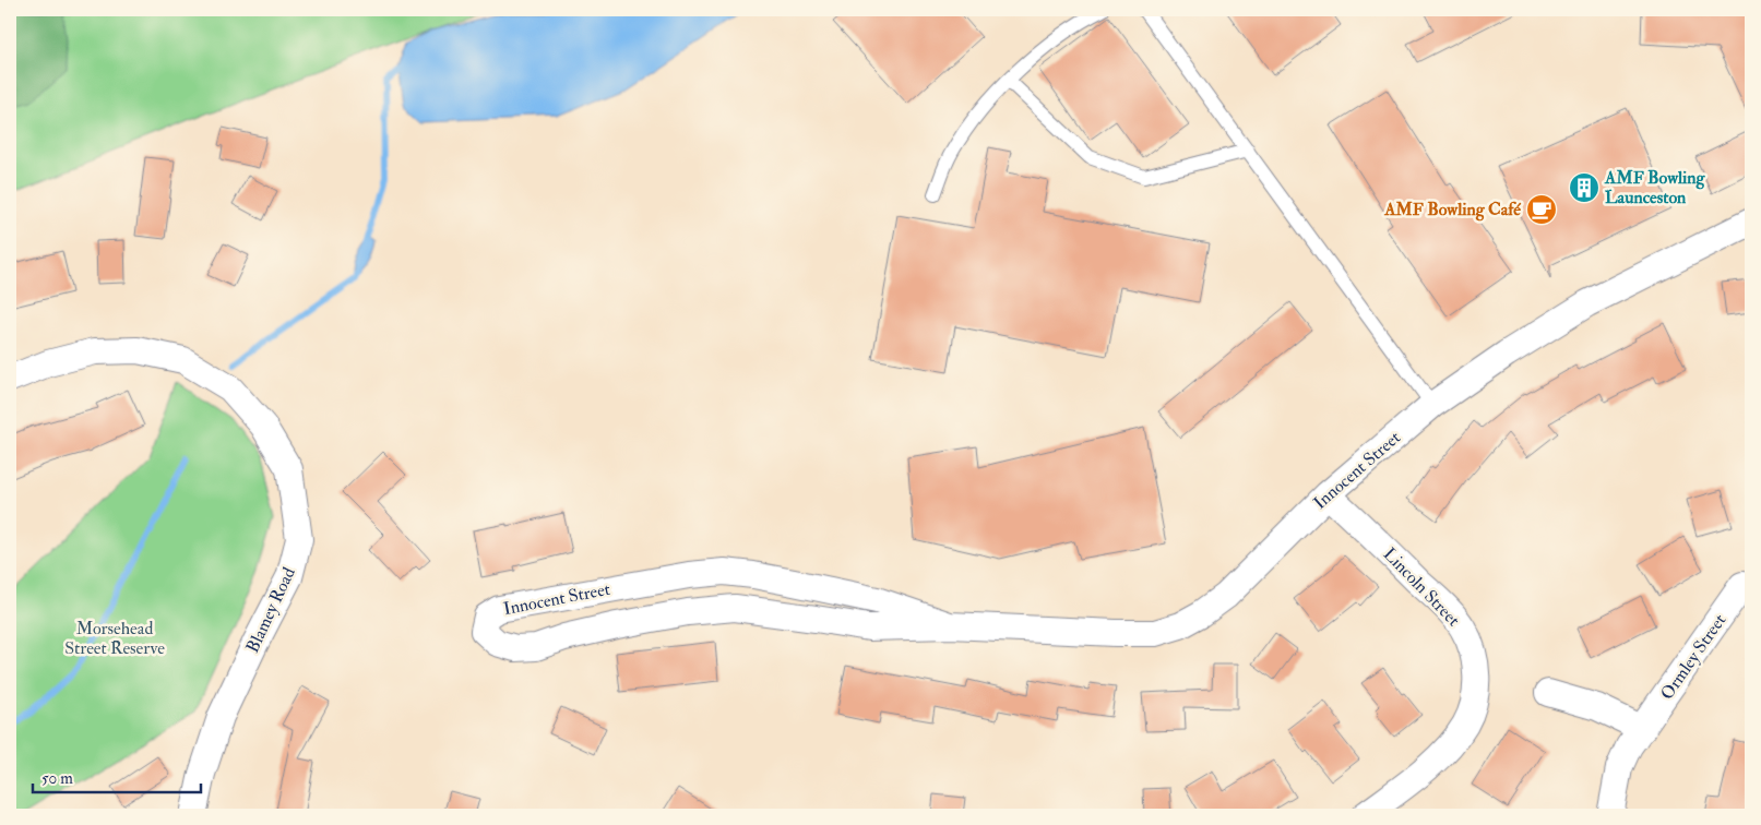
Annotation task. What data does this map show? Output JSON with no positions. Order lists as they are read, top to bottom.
{
  "streets": {
    "street": [
      "Innocent Street",
      "Lincoln Street",
      "Blamey Road",
      "Ormley Street"
    ]
  },
  "crossings": [
    ["Innocent Street", "Lincoln Street"]
  ],
  "parks": ["Morsehead Street Reserve"],
  "places": {
    "building": ["AMF Bowling Launceston"],
    "cafe": ["AMF Bowling Café"]
  },
  "scale_bar": "50 m"
}
